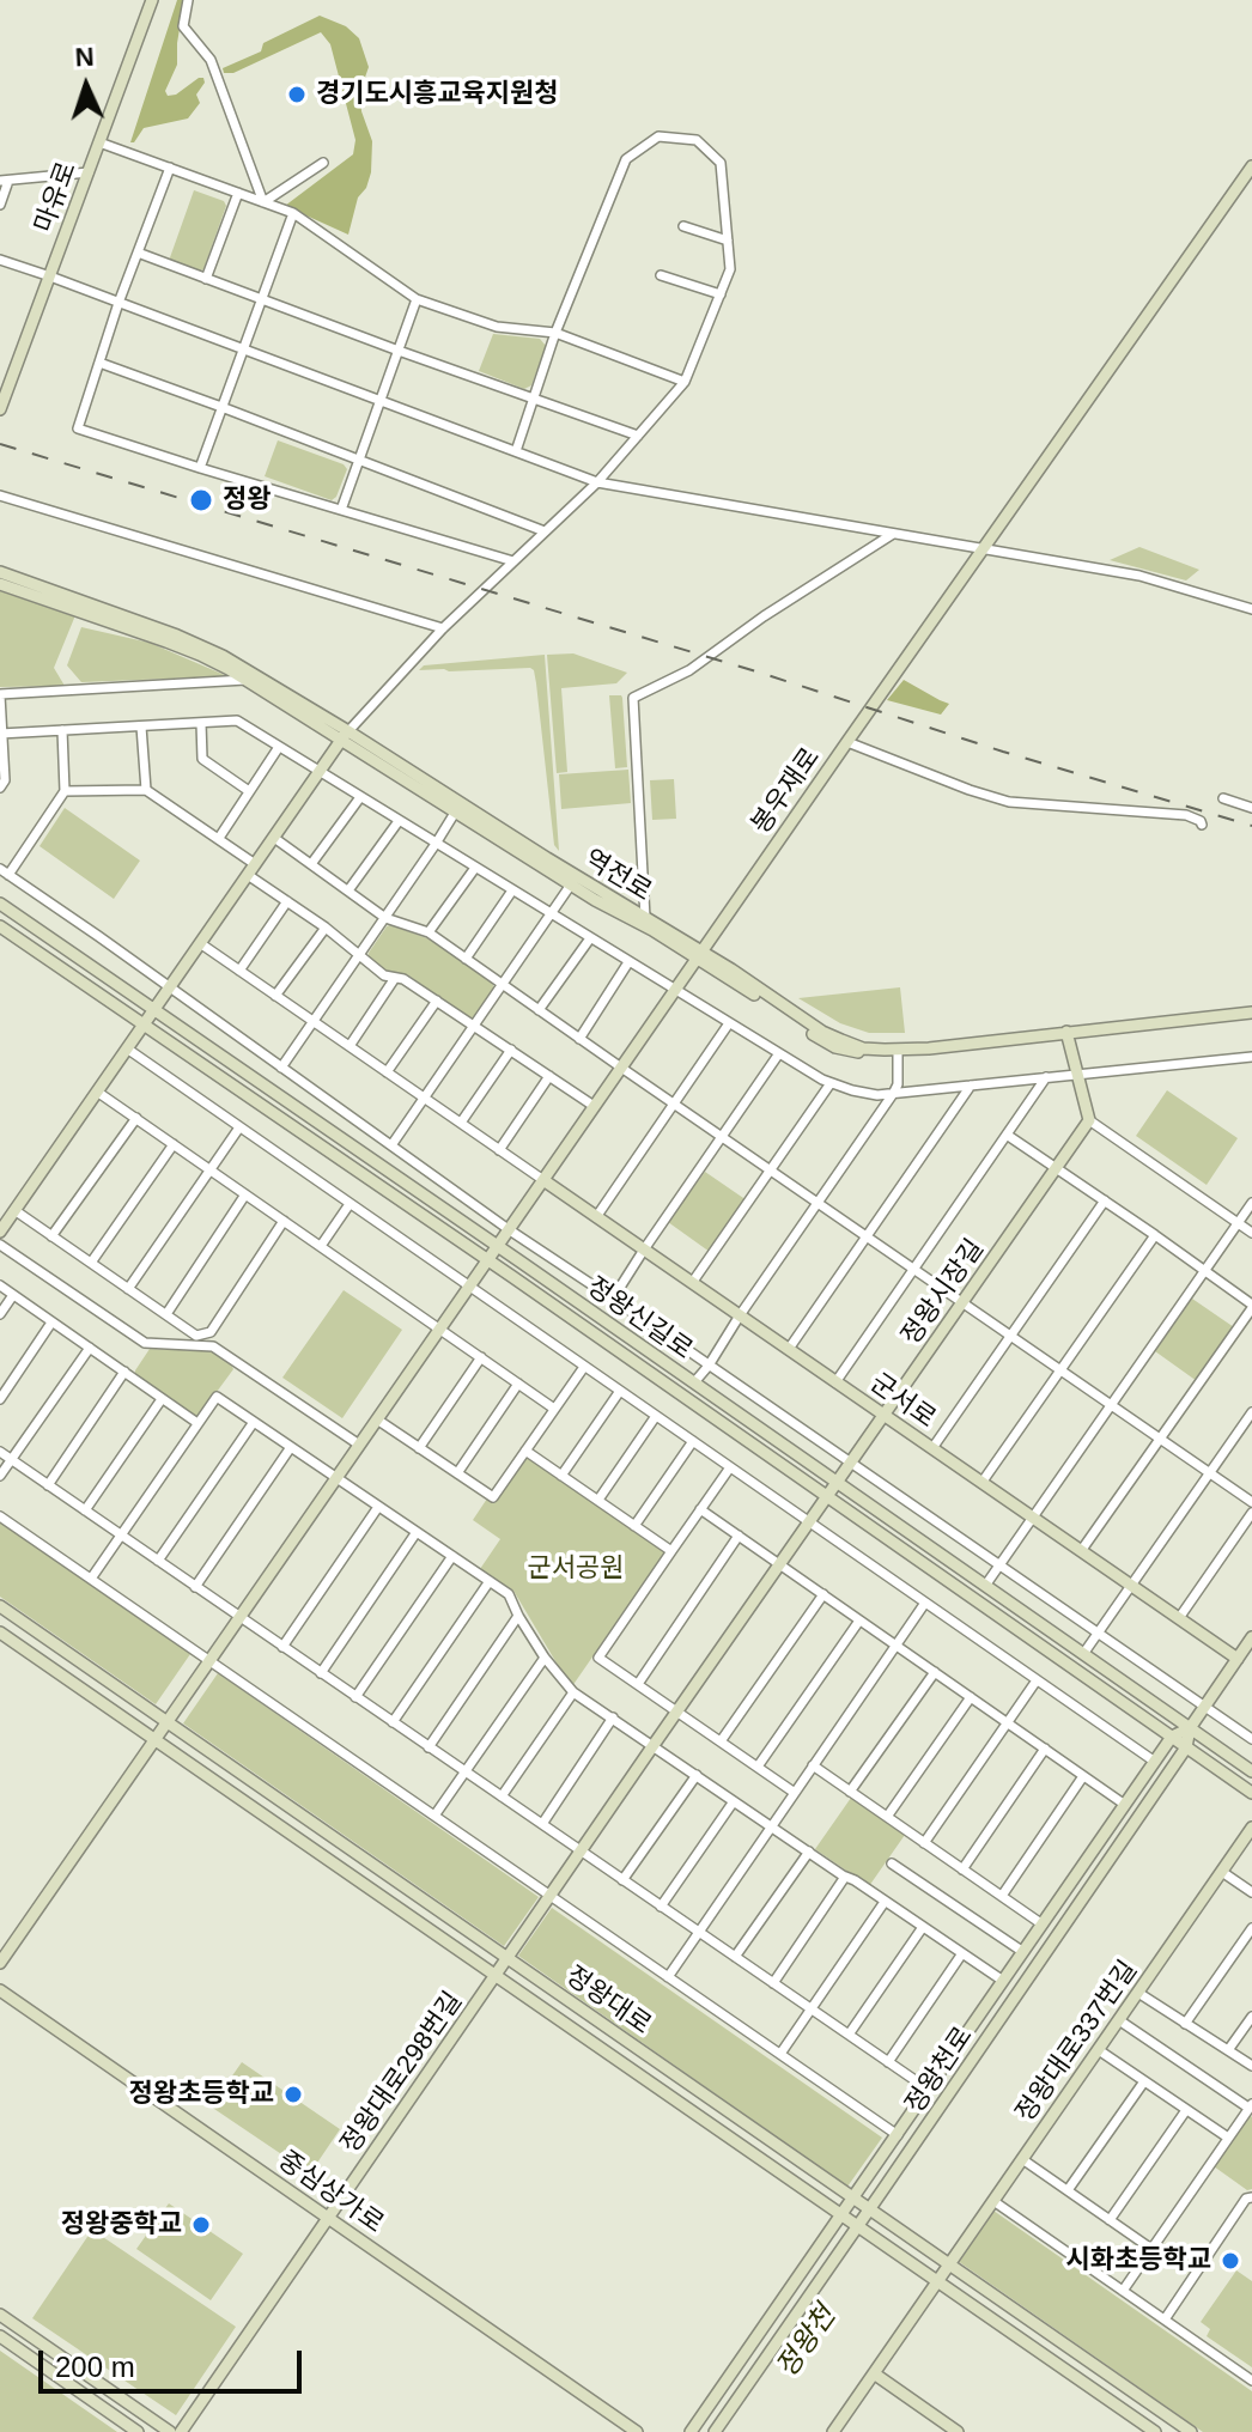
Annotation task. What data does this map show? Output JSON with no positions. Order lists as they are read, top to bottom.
{
  "streets": {
    "street": [
      "마유로",
      "봉우재로",
      "역전로",
      "정왕시장길",
      "정왕신길로",
      "군서로",
      "정왕대로",
      "정왕대로337번길",
      "정왕천로",
      "정왕대로298번길",
      "중심상가로"
    ]
  },
  "crossings": [
    ["봉우재로", "역전로"],
    ["봉우재로", "정왕신길로"],
    ["봉우재로", "군서로"],
    ["봉우재로", "정왕대로"],
    ["정왕시장길", "정왕신길로"],
    ["정왕시장길", "군서로"],
    ["정왕시장길", "정왕대로"],
    ["정왕시장길", "정왕대로298번길"],
    ["정왕신길로", "정왕천로"],
    ["군서로", "정왕천로"],
    ["정왕대로", "정왕대로337번길"],
    ["정왕대로", "정왕천로"],
    ["정왕대로", "정왕대로298번길"],
    ["정왕대로298번길", "중심상가로"]
  ],
  "water": ["정왕천"],
  "parks": ["군서공원"],
  "places": [
    "경기도시흥교육지원청",
    "정왕",
    "정왕초등학교",
    "정왕중학교",
    "시화초등학교"
  ],
  "scale_bar": "200 m",
  "north": "top"
}
